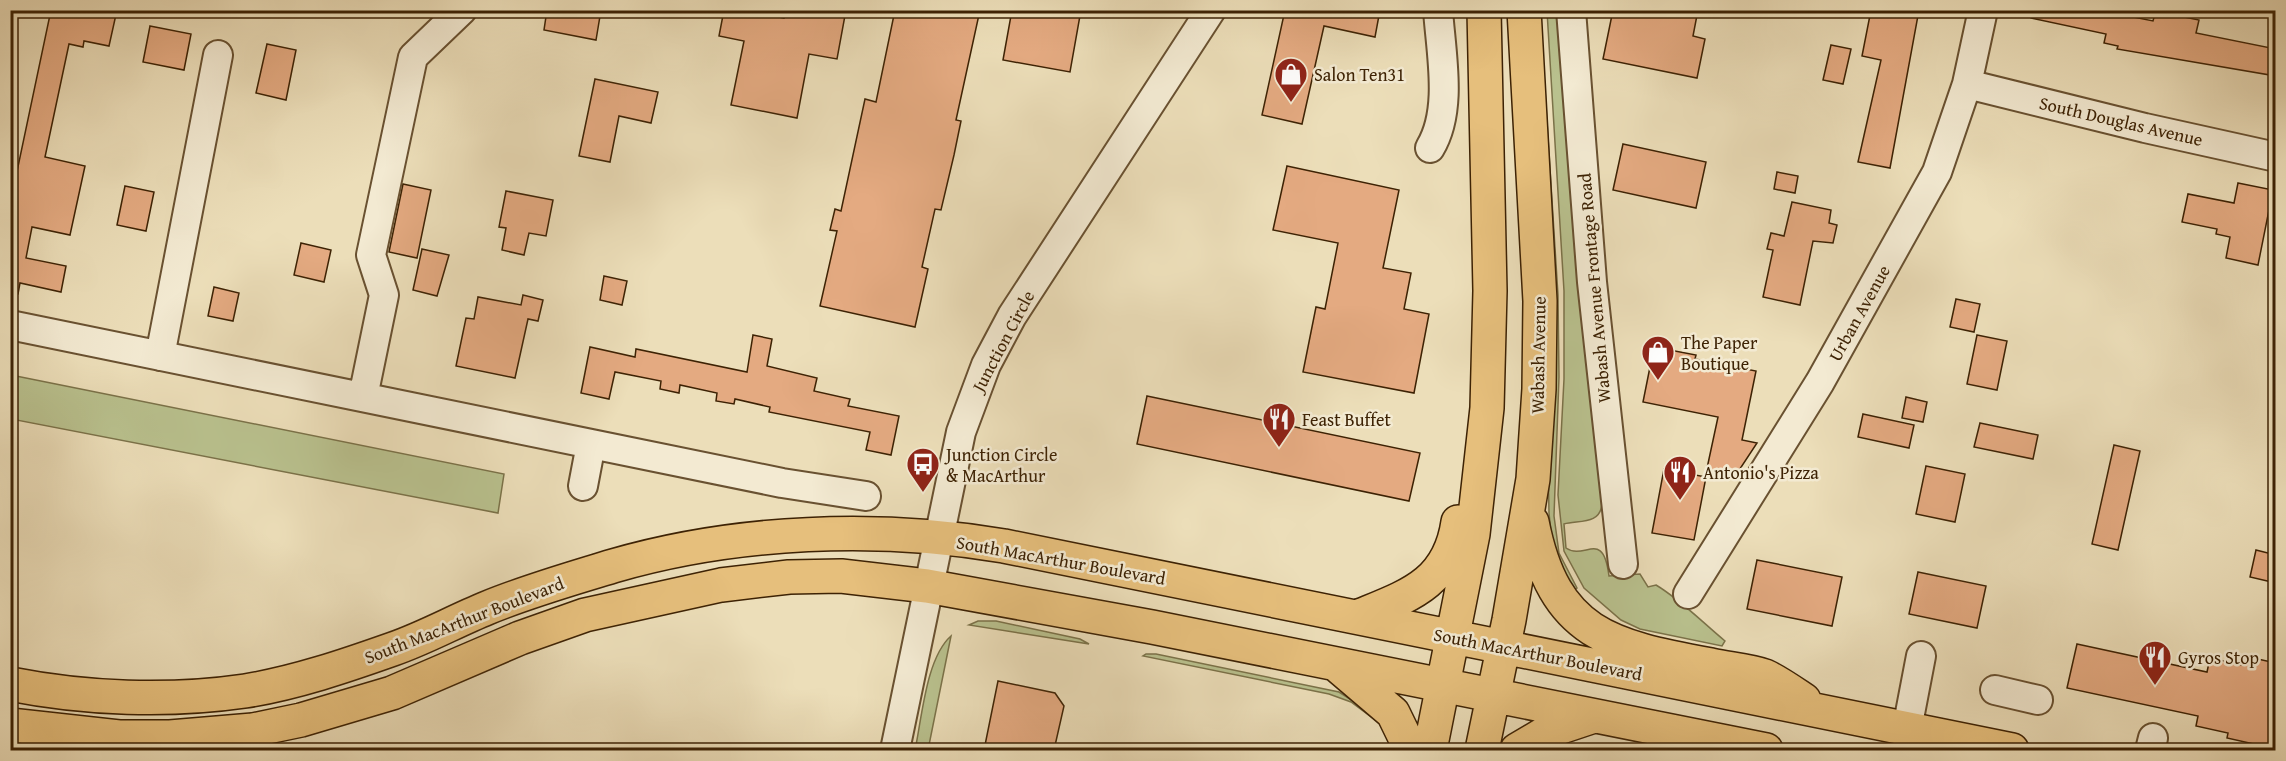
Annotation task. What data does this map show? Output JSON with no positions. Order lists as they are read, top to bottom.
{
  "streets": {
    "main road": ["Wabash Avenue", "South MacArthur Boulevard"],
    "street": [
      "South Douglas Avenue",
      "Wabash Avenue Frontage Road",
      "Urban Avenue",
      "Junction Circle"
    ]
  },
  "crossings": [
    ["South Douglas Avenue", "Urban Avenue"],
    ["Junction Circle", "South MacArthur Boulevard"],
    ["Wabash Avenue", "South MacArthur Boulevard"]
  ],
  "places": {
    "shop": ["Salon Ten31", "The Paper Boutique"],
    "restaurant": ["Feast Buffet", "Antonio's Pizza", "Gyros Stop"],
    "bus stop": ["Junction Circle & MacArthur"]
  }
}
